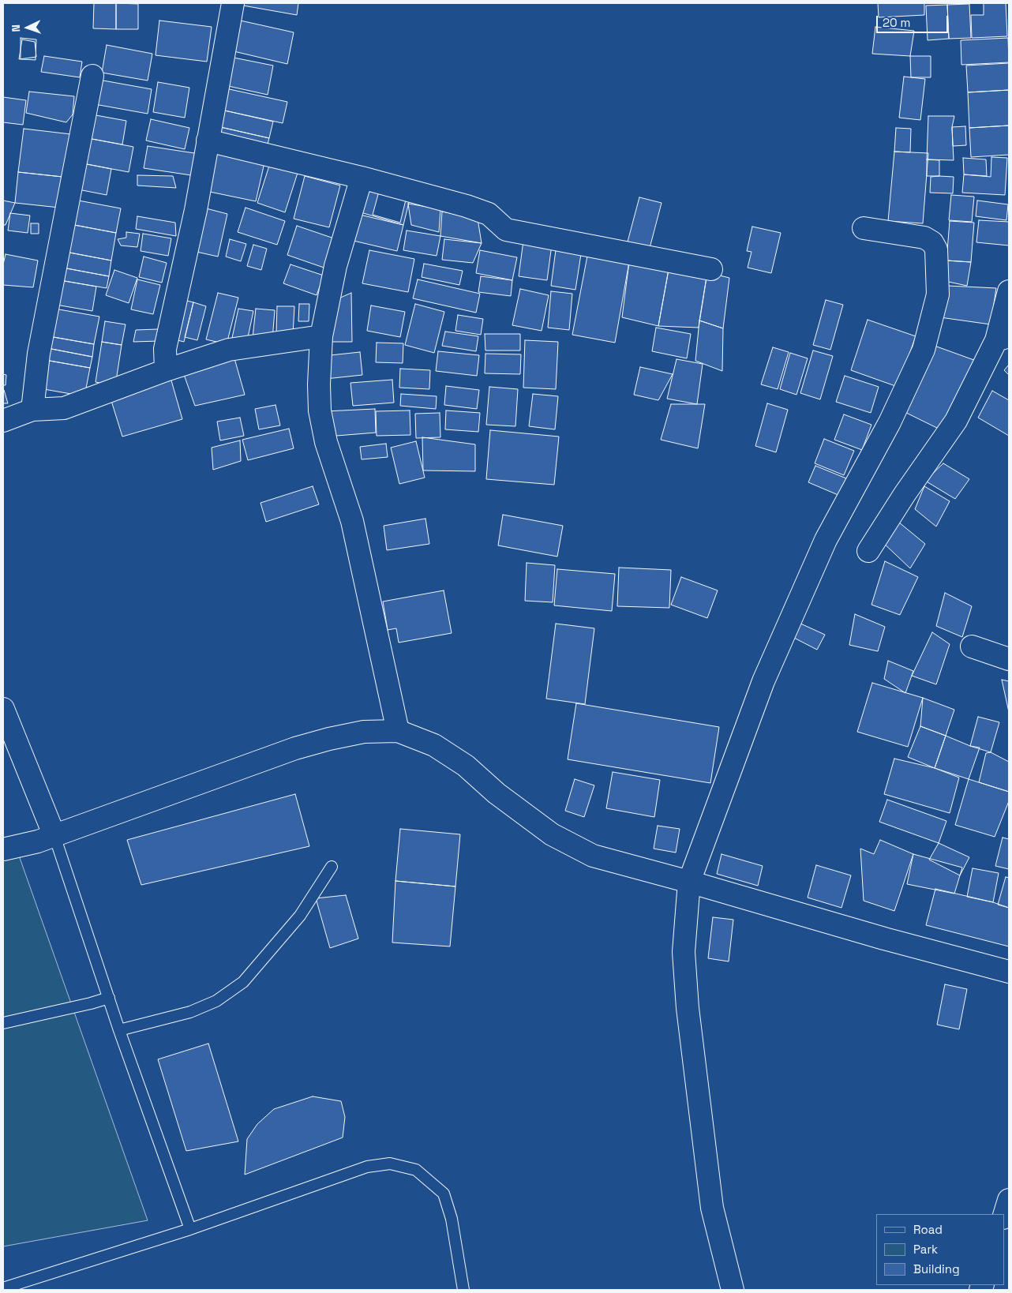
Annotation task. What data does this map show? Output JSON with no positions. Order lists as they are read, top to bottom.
{
  "legend": ["Road", "Park", "Building"],
  "scale_bar": "20 m",
  "north": "left"
}
